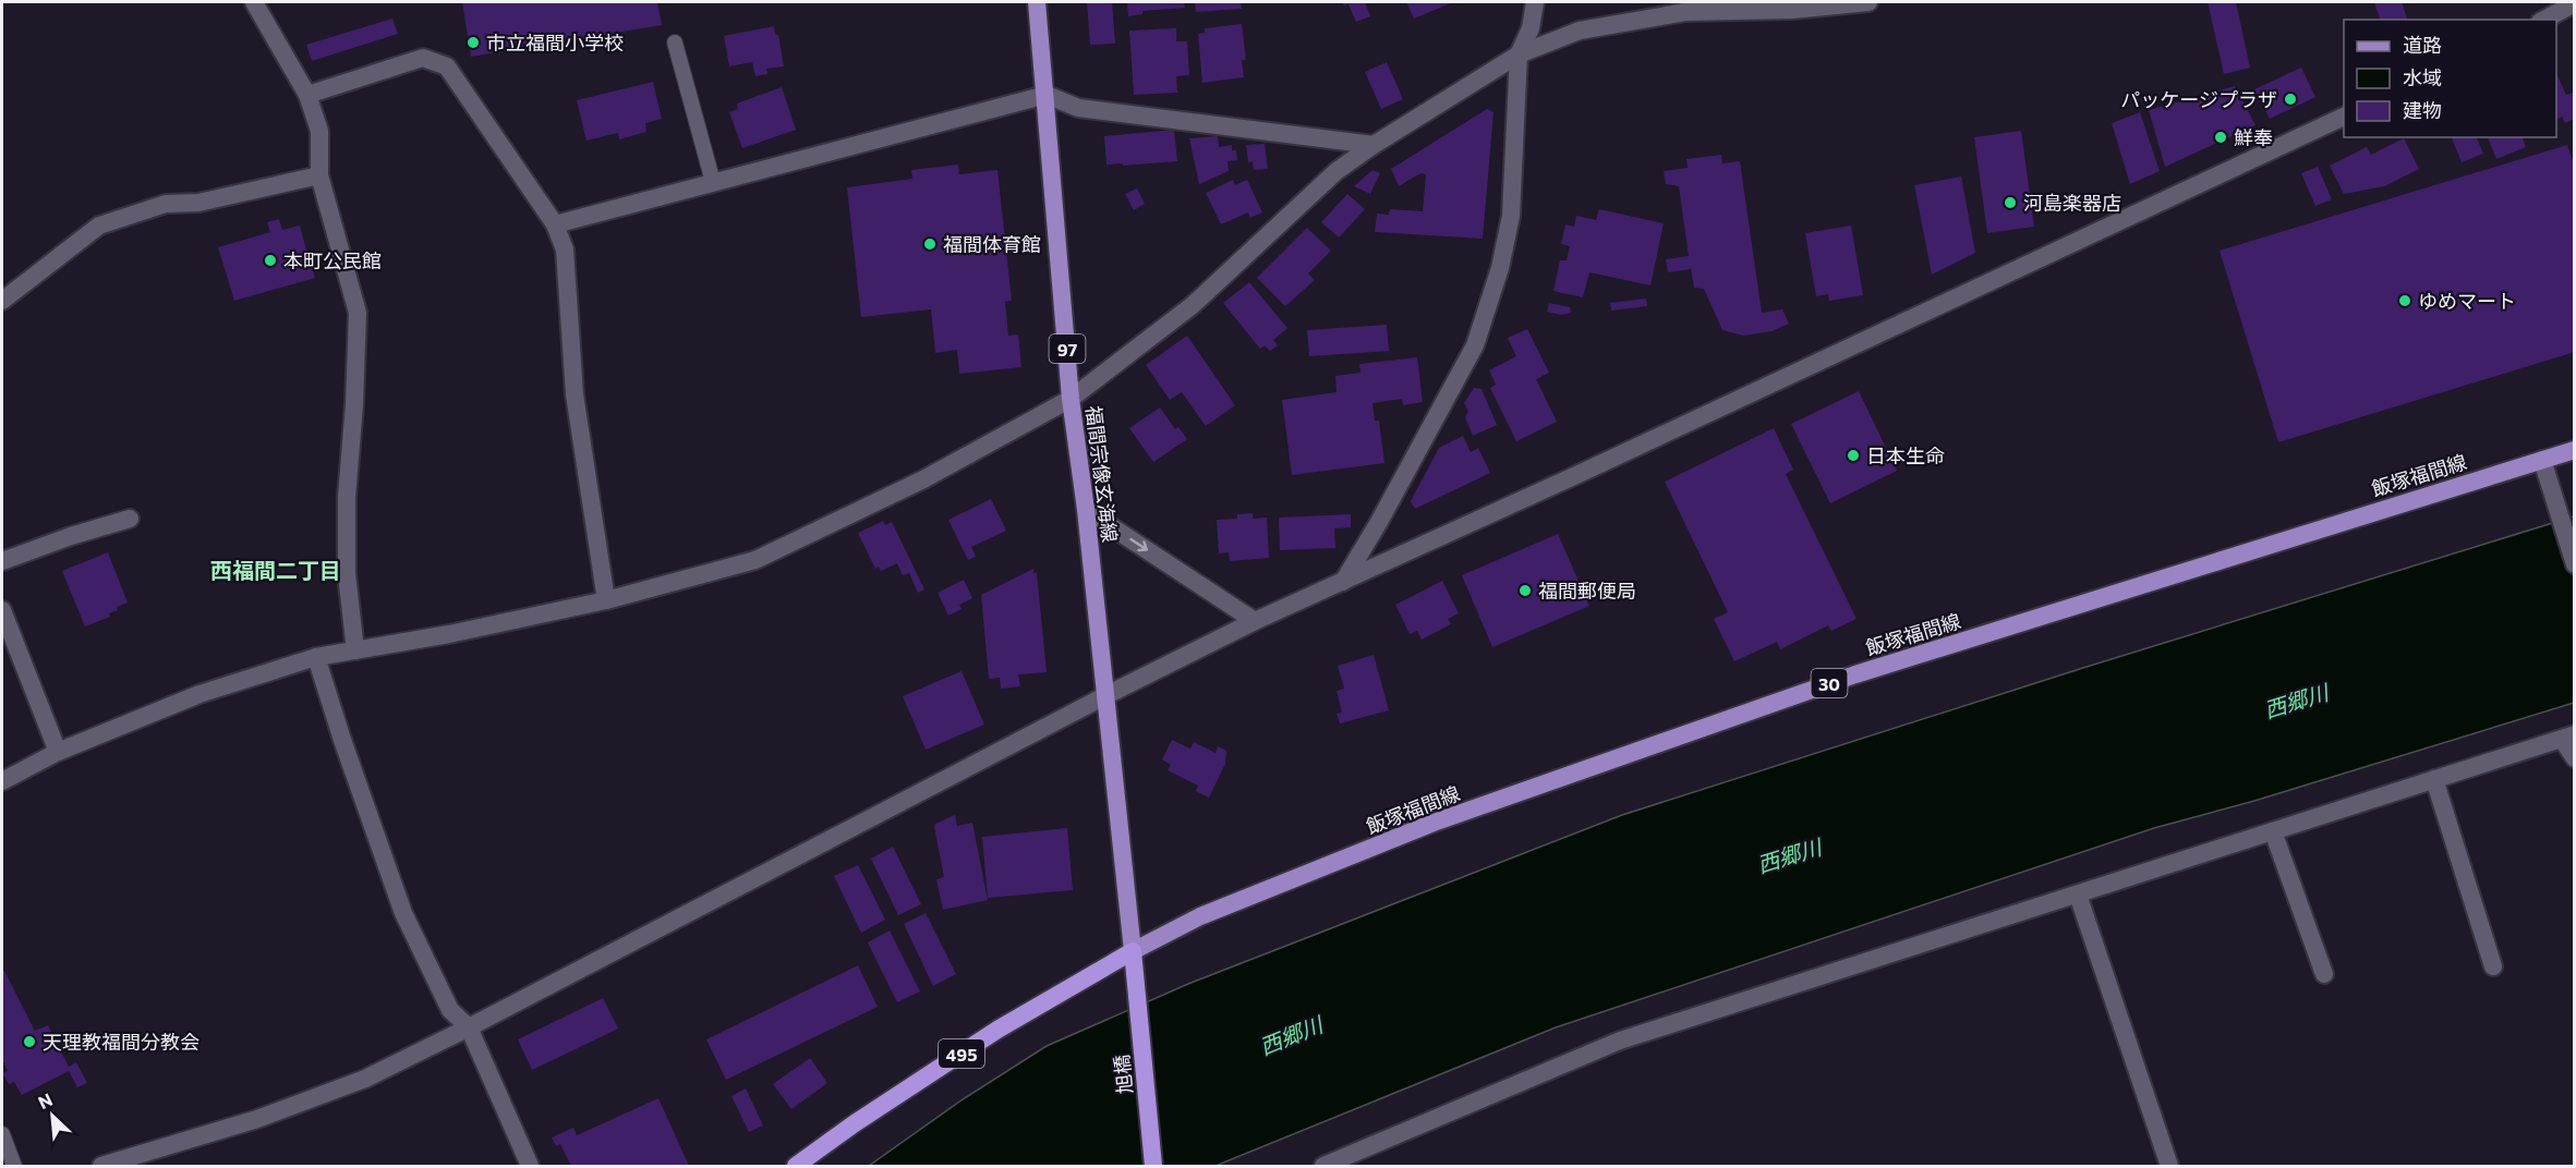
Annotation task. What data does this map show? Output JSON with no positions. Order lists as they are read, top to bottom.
{
  "streets": {
    "highway": ["495", "旭橋"],
    "main road": [
      "97",
      "福間宗像玄海線",
      "飯塚福間線",
      "30"
    ]
  },
  "crossings": [
    ["福間宗像玄海線", "飯塚福間線"],
    ["福間宗像玄海線", "495"],
    ["福間宗像玄海線", "旭橋"],
    ["飯塚福間線", "495"],
    ["飯塚福間線", "旭橋"],
    ["495", "旭橋"]
  ],
  "districts": ["西福間二丁目"],
  "water": ["西郷川"],
  "places": [
    "市立福間小学校",
    "パッケージプラザ",
    "鮮奉",
    "河島楽器店",
    "福間体育館",
    "本町公民館",
    "ゆめマート",
    "日本生命",
    "福間郵便局",
    "天理教福間分教会"
  ],
  "legend": ["道路", "水域", "建物"],
  "north": "top left"
}
